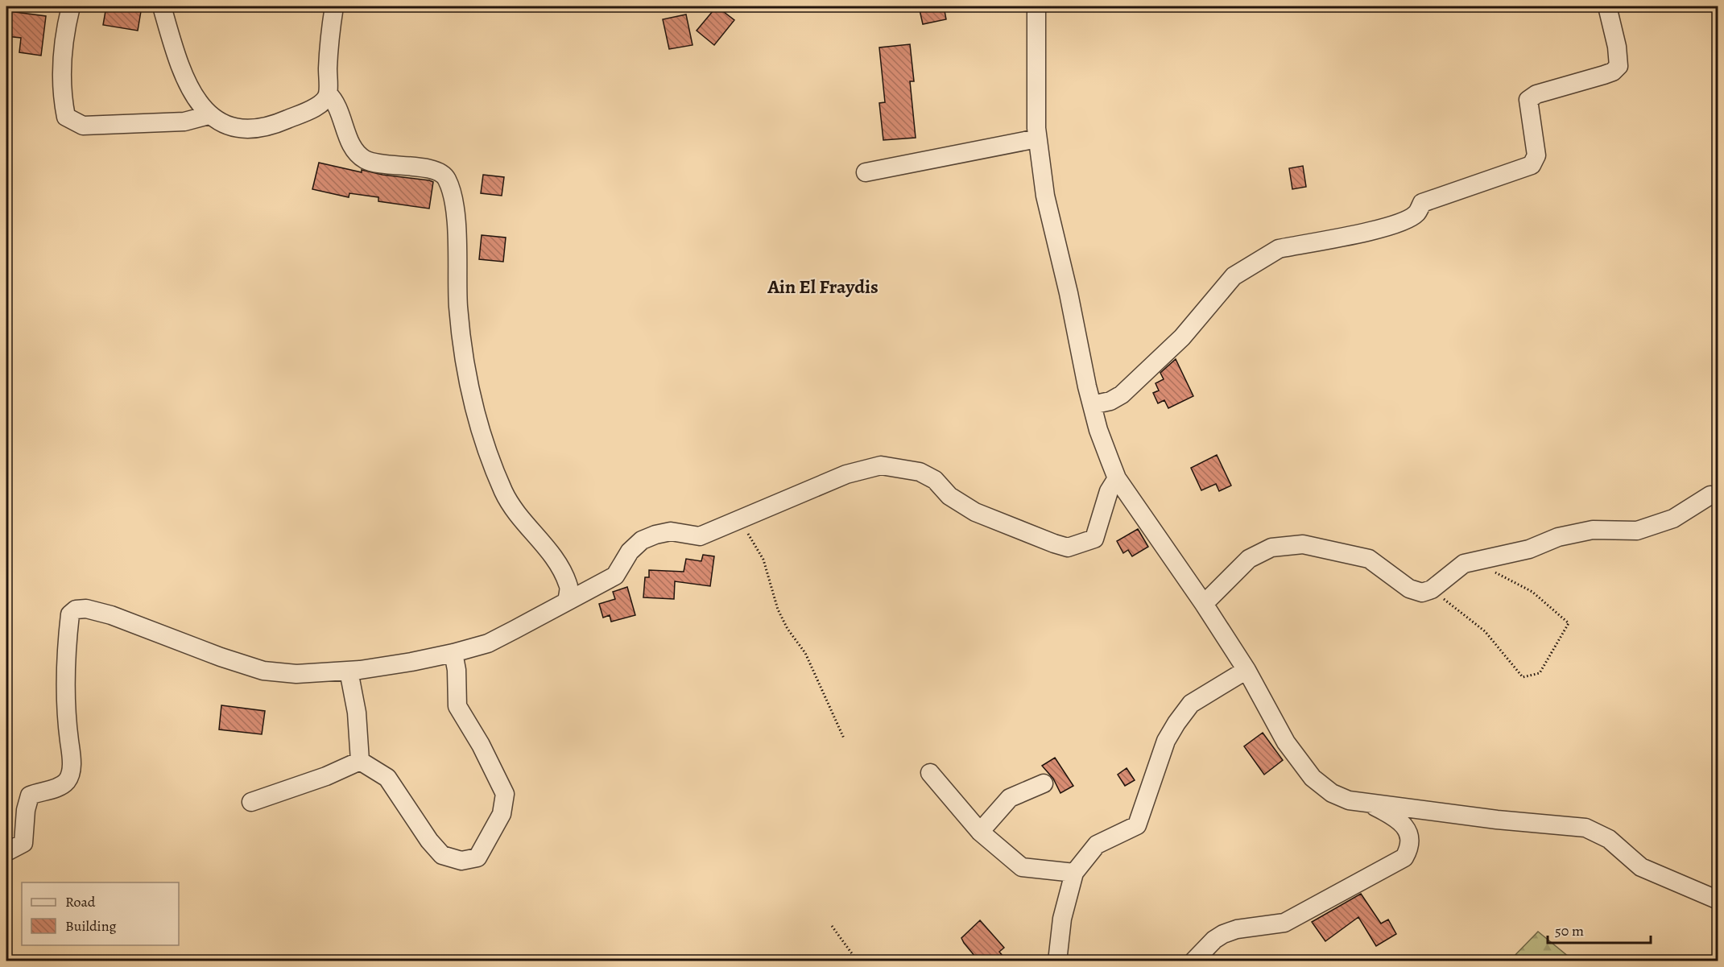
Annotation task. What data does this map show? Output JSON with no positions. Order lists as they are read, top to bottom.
{
  "districts": ["Ain El Fraydis"],
  "legend": ["Road", "Building"],
  "scale_bar": "50 m"
}
